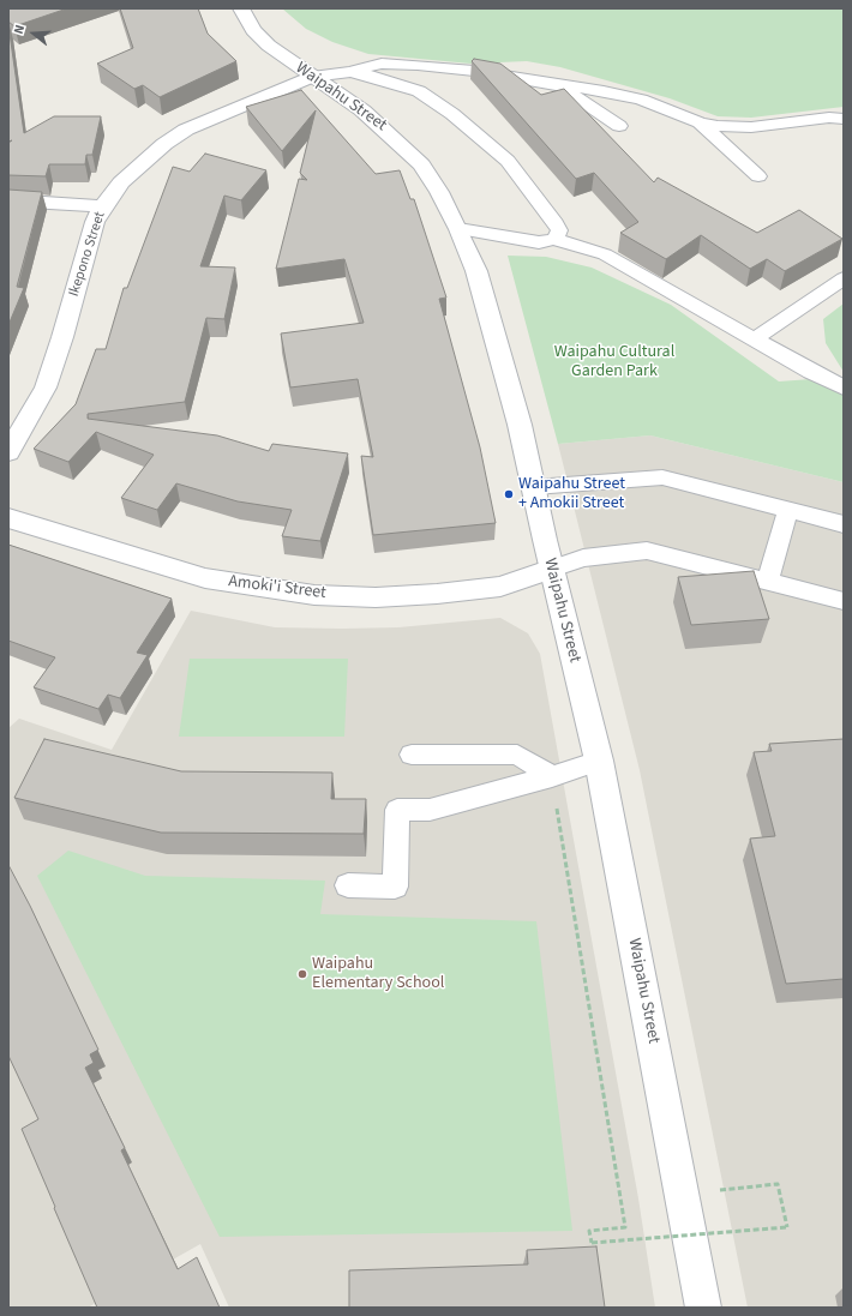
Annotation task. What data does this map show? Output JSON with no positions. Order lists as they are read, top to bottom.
{
  "streets": {
    "street": ["Waipahu Street", "Ikepono Street", "Amoki'i Street"]
  },
  "crossings": [
    ["Waipahu Street", "Ikepono Street"],
    ["Waipahu Street", "Amoki'i Street"]
  ],
  "parks": ["Waipahu Cultural Garden Park"],
  "places": ["Waipahu Street + Amokii Street", "Waipahu Elementary School"],
  "north": "left"
}
